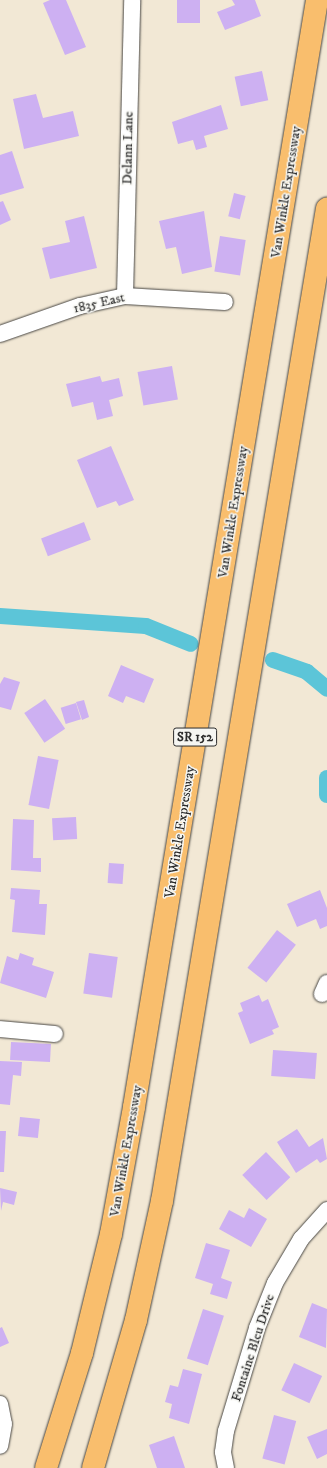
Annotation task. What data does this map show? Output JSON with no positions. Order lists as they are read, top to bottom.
{
  "streets": {
    "main road": ["Van Winkle Expressway", "SR 152"],
    "street": ["Delann Lane", "1835 East", "Fontaine Bleu Drive"]
  },
  "crossings": [
    ["Delann Lane", "1835 East"]
  ]
}
